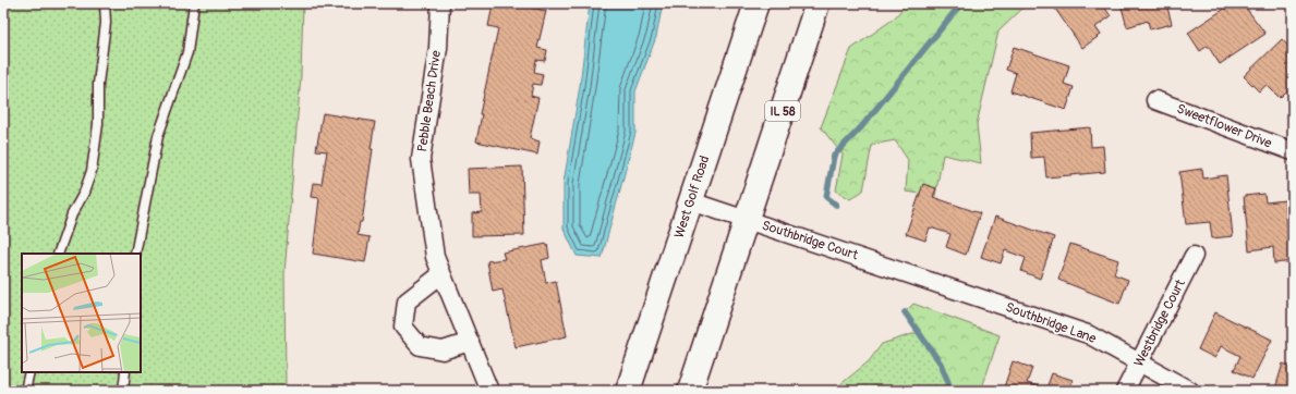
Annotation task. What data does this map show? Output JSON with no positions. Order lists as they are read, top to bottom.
{
  "streets": {
    "main road": ["IL 58", "West Golf Road"],
    "street": [
      "Pebble Beach Drive",
      "Sweetflower Drive",
      "Southbridge Court",
      "Southbridge Lane",
      "Westbridge Court"
    ]
  },
  "crossings": [
    ["IL 58", "Southbridge Court"],
    ["West Golf Road", "Southbridge Court"],
    ["Southbridge Court", "Southbridge Lane"],
    ["Southbridge Lane", "Westbridge Court"]
  ]
}
